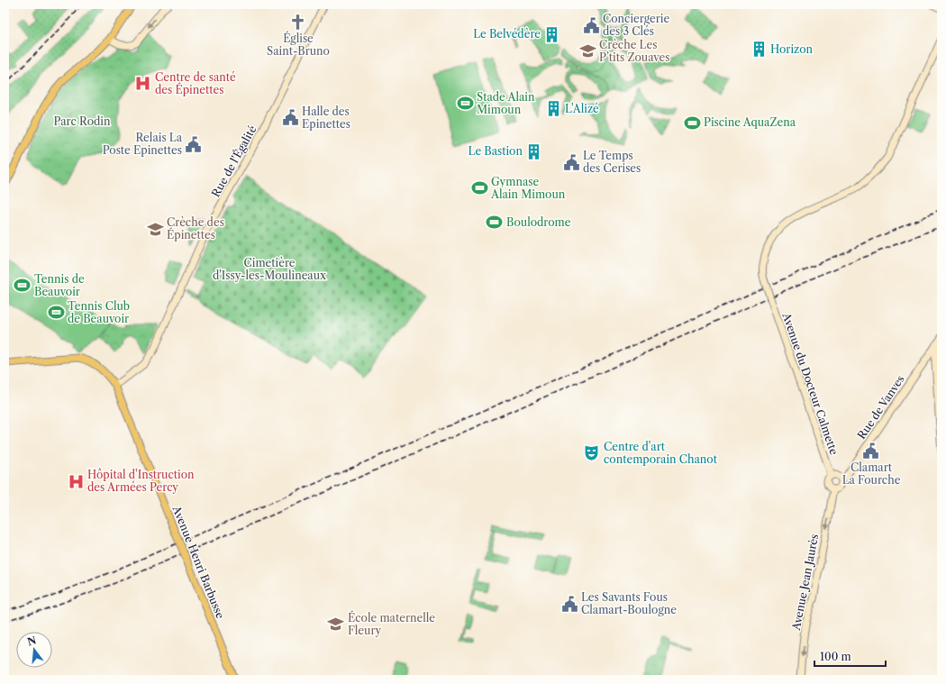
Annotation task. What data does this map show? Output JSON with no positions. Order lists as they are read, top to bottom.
{
  "streets": {
    "main road": [
      "Rue de l'Égalité",
      "Avenue du Docteur Calmette",
      "Rue de Vanves",
      "Avenue Henri Barbusse",
      "Avenue Jean Jaurès"
    ]
  },
  "crossings": [
    ["Rue de l'Égalité", "Avenue Henri Barbusse"],
    ["Avenue du Docteur Calmette", "Rue de Vanves"],
    ["Avenue du Docteur Calmette", "Avenue Jean Jaurès"],
    ["Rue de Vanves", "Avenue Jean Jaurès"]
  ],
  "one_way": ["Avenue Jean Jaurès"],
  "parks": ["Parc Rodin", "Cimetière d'Issy-les-Moulineaux"],
  "places": {
    "church": ["Église Saint-Bruno"],
    "public building": [
      "Conciergerie des 3 Clés",
      "Halle des Epinettes",
      "Relais La Poste Epinettes",
      "Le Temps des Cerises",
      "Clamart La Fourche",
      "Les Savants Fous Clamart-Boulogne"
    ],
    "building": [
      "Le Belvédère",
      "Horizon",
      "L'Alizé",
      "Le Bastion"
    ],
    "school or university": ["Crèche Les P’tits Zouaves", "Crèche des Épinettes", "École maternelle Fleury"],
    "hospital": ["Centre de santé des Épinettes", "Hôpital d'Instruction des Armées Percy"],
    "sports": [
      "Stade Alain Mimoun",
      "Piscine AquaZena",
      "Gymnase Alain Mimoun",
      "Boulodrome",
      "Tennis de Beauvoir",
      "Tennis Club de Beauvoir"
    ],
    "theatre": ["Centre d'art contemporain Chanot"]
  },
  "scale_bar": "100 m",
  "north": "top"
}
